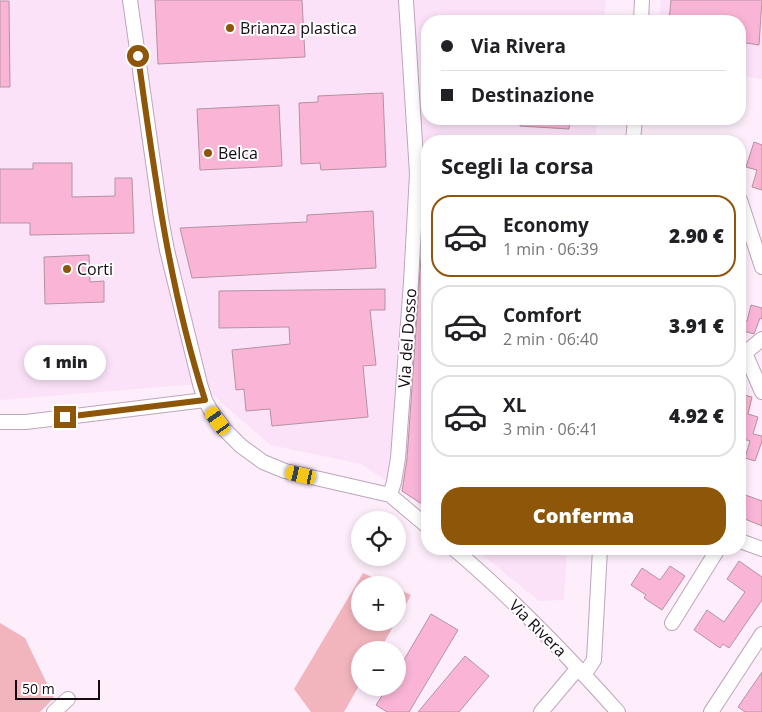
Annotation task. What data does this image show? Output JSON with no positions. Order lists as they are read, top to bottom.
{
  "streets": {
    "street": ["Via del Dosso", "Via Rivera"]
  },
  "places": ["Brianza plastica", "Belca", "Corti"],
  "scale_bar": "50 m",
  "page": {
    "banner": ["Via Rivera", "Destinazione"],
    "heading": "Scegli la corsa",
    "list": [
      {
        "name": "Economy",
        "note": "1 min · 06:39",
        "value": "2.90 €"
      },
      {
        "name": "Comfort",
        "note": "2 min · 06:40",
        "value": "3.91 €"
      },
      {
        "name": "XL",
        "note": "3 min · 06:41",
        "value": "4.92 €"
      }
    ],
    "bubble": "1 min",
    "buttons": "Conferma",
    "map_buttons": ["+", "−"],
    "scale": "50 m"
  }
}
